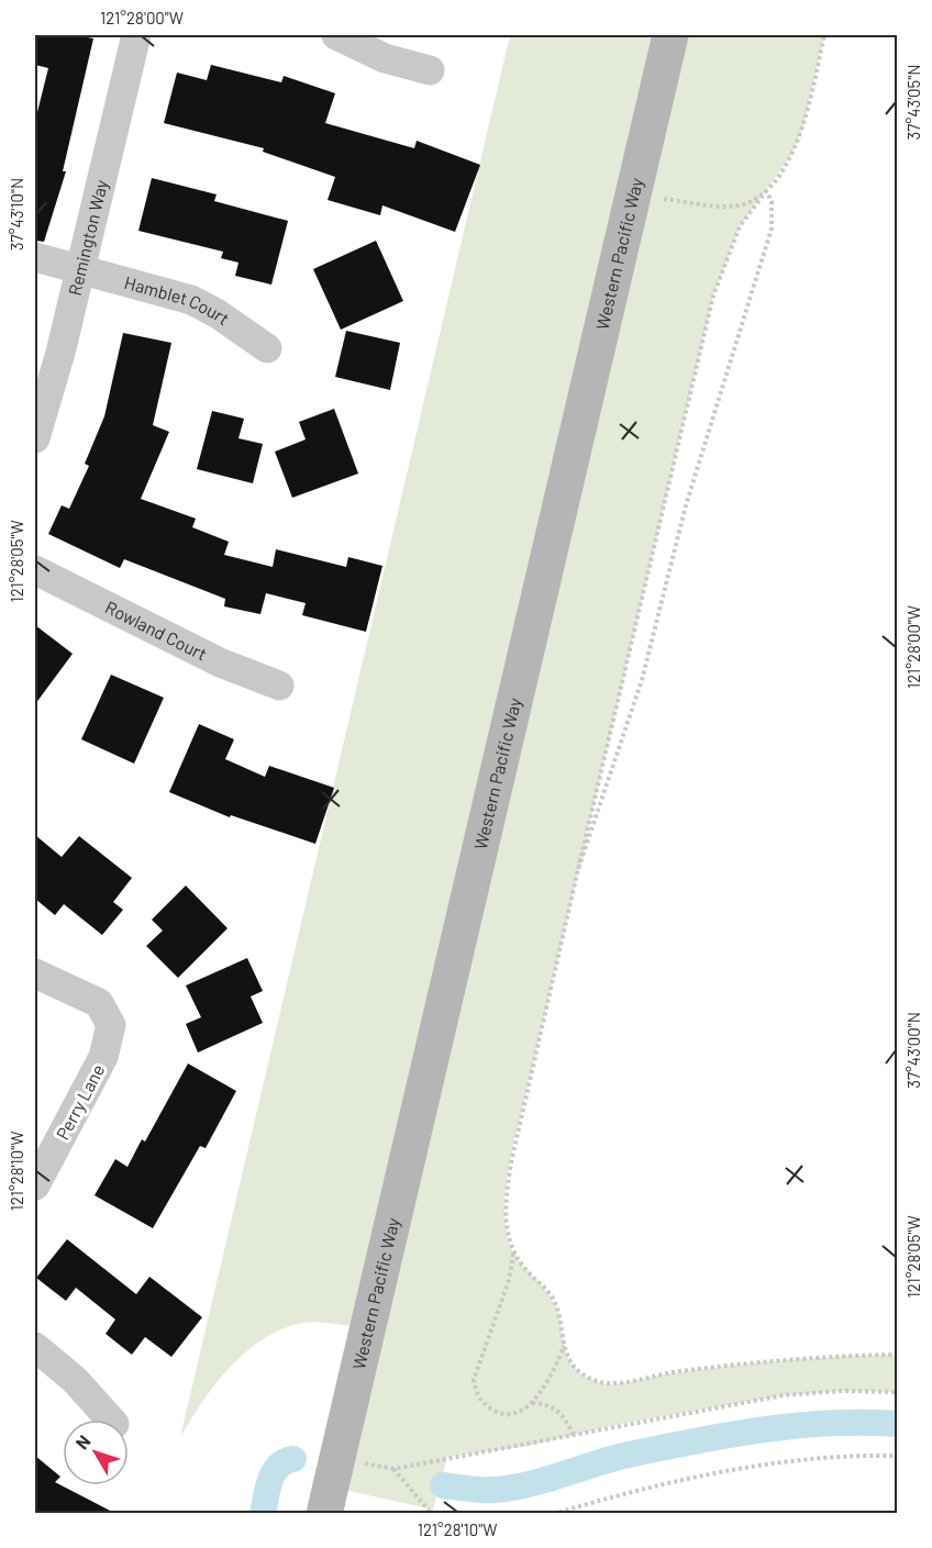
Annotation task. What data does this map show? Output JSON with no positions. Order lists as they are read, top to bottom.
{
  "streets": {
    "street": [
      "Remington Way",
      "Western Pacific Way",
      "Hamblet Court",
      "Rowland Court",
      "Perry Lane"
    ]
  },
  "crossings": [
    ["Remington Way", "Hamblet Court"]
  ],
  "north": "top left",
  "coordinates": [
    "121°28'00\"W",
    "37°43'05\"N",
    "37°43'10\"N",
    "121°28'05\"W",
    "37°43'00\"N",
    "121°28'10\"W"
  ]
}
